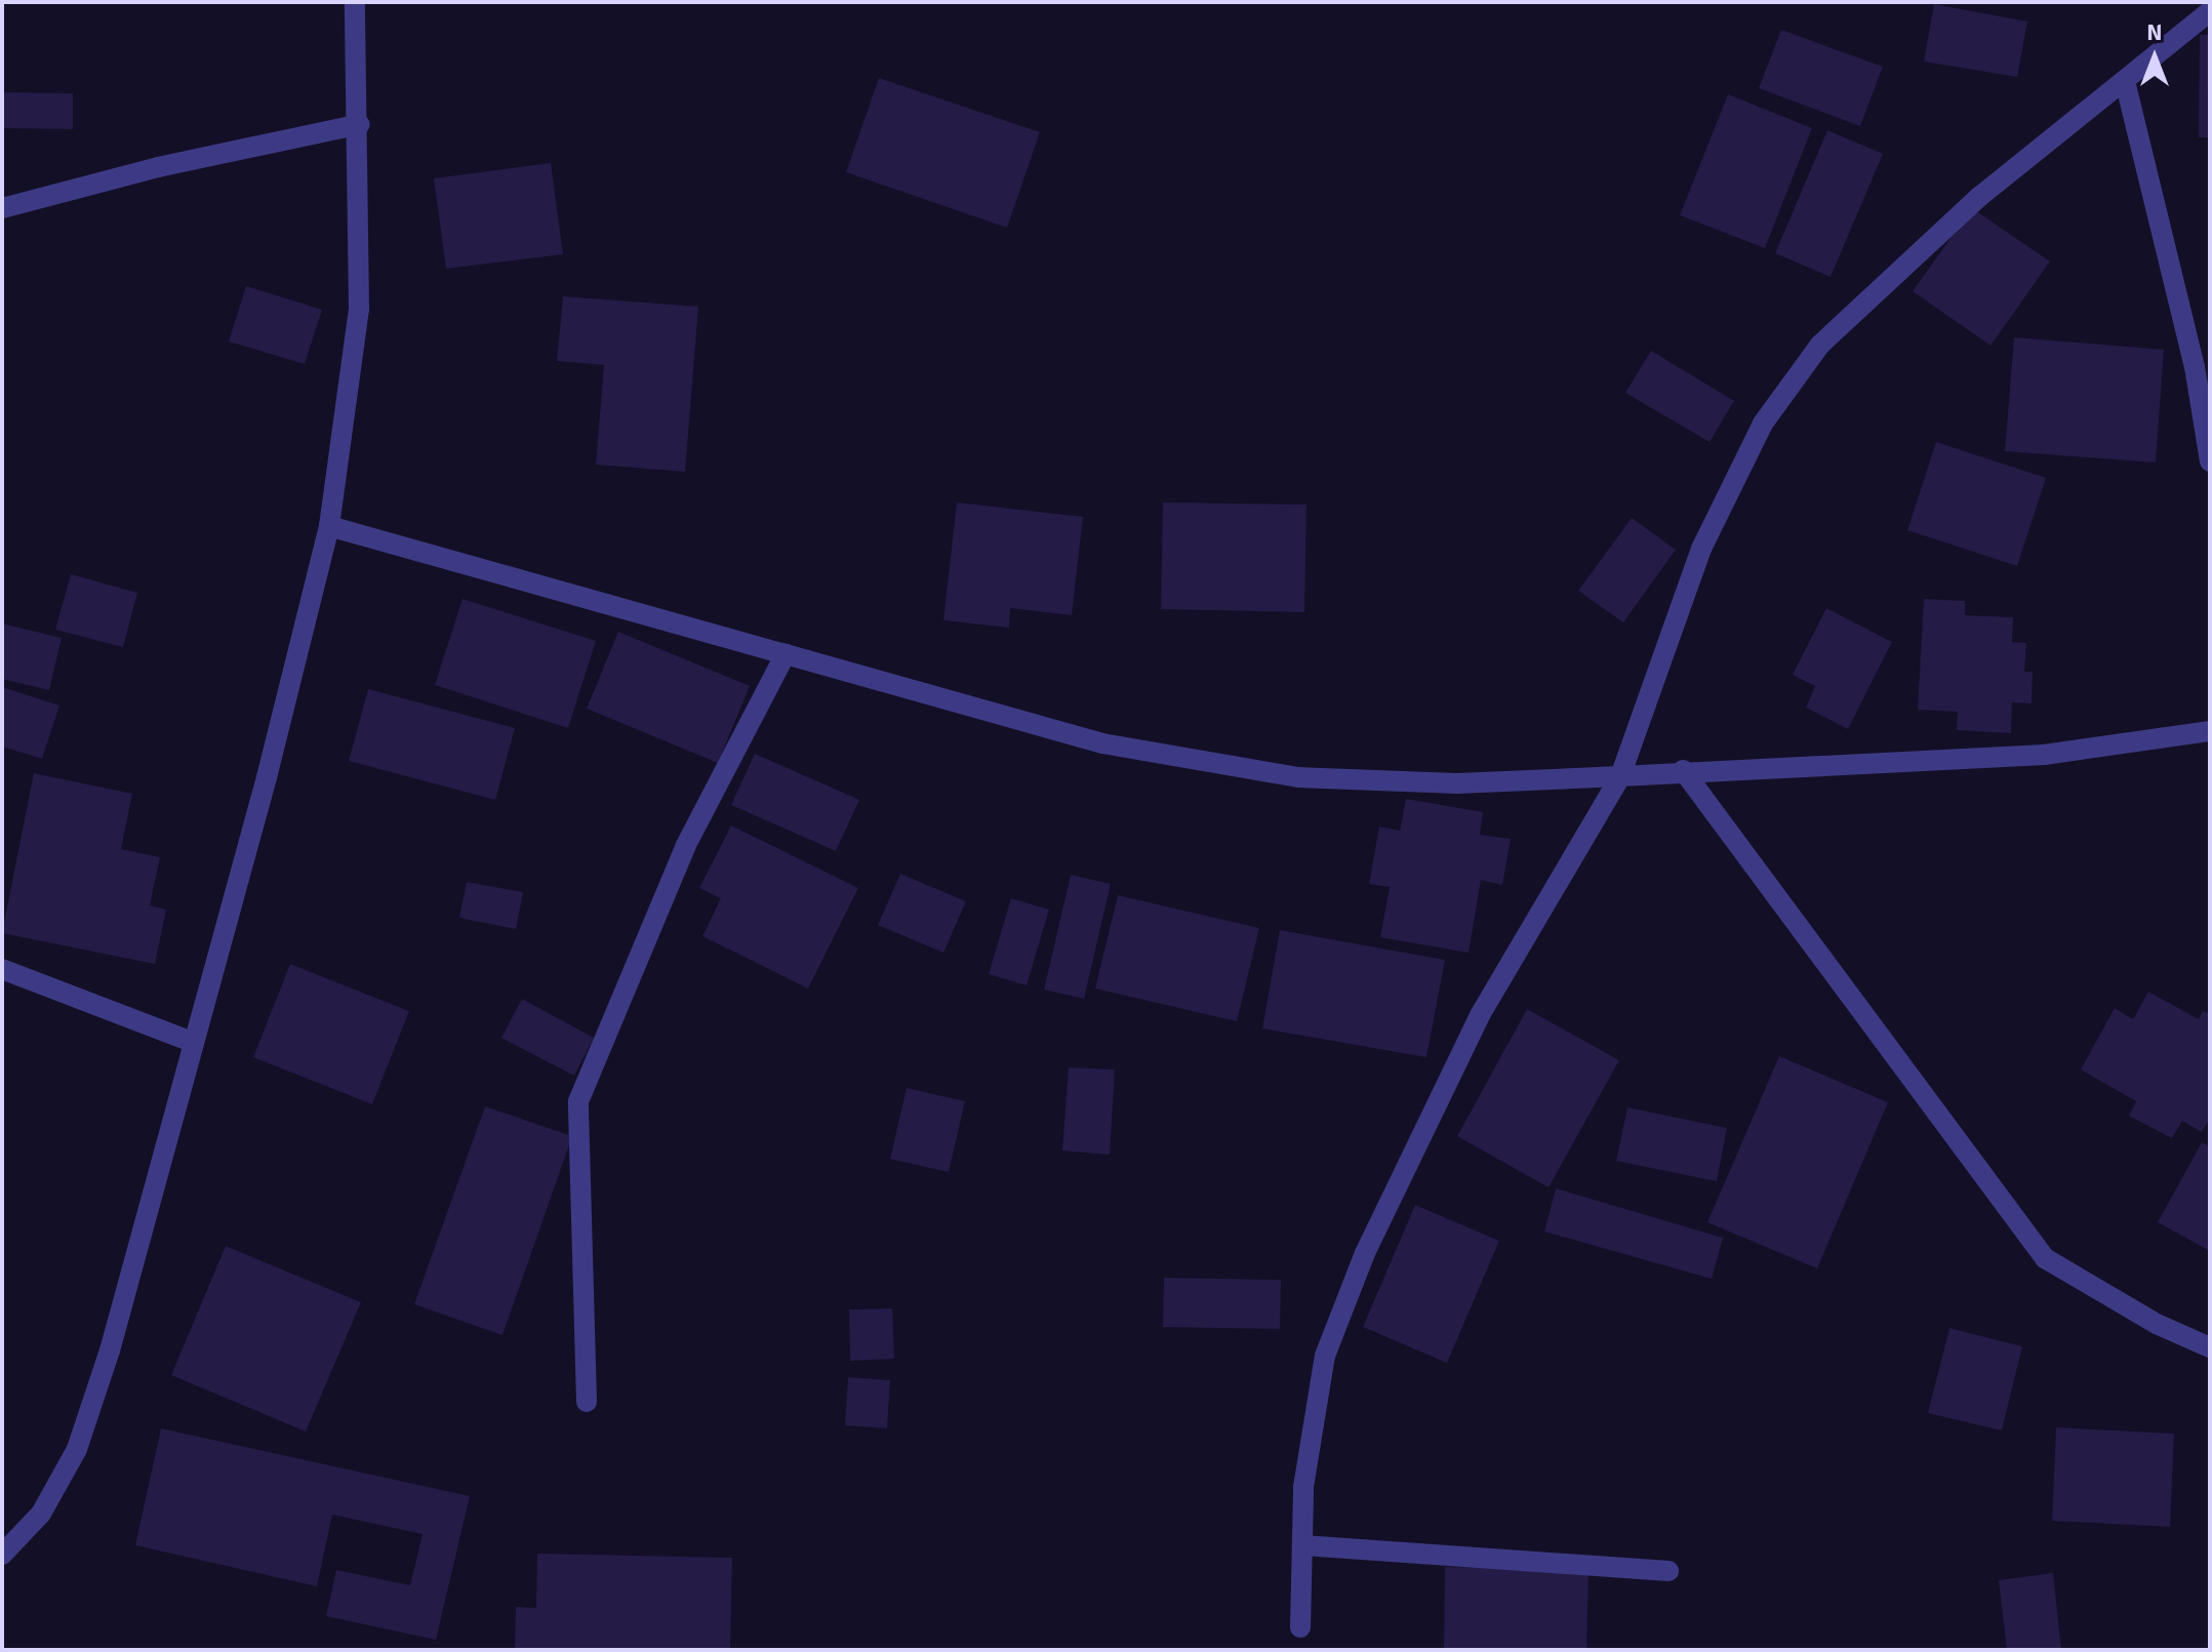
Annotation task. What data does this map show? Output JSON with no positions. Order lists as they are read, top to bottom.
{
  "north": "top"
}
